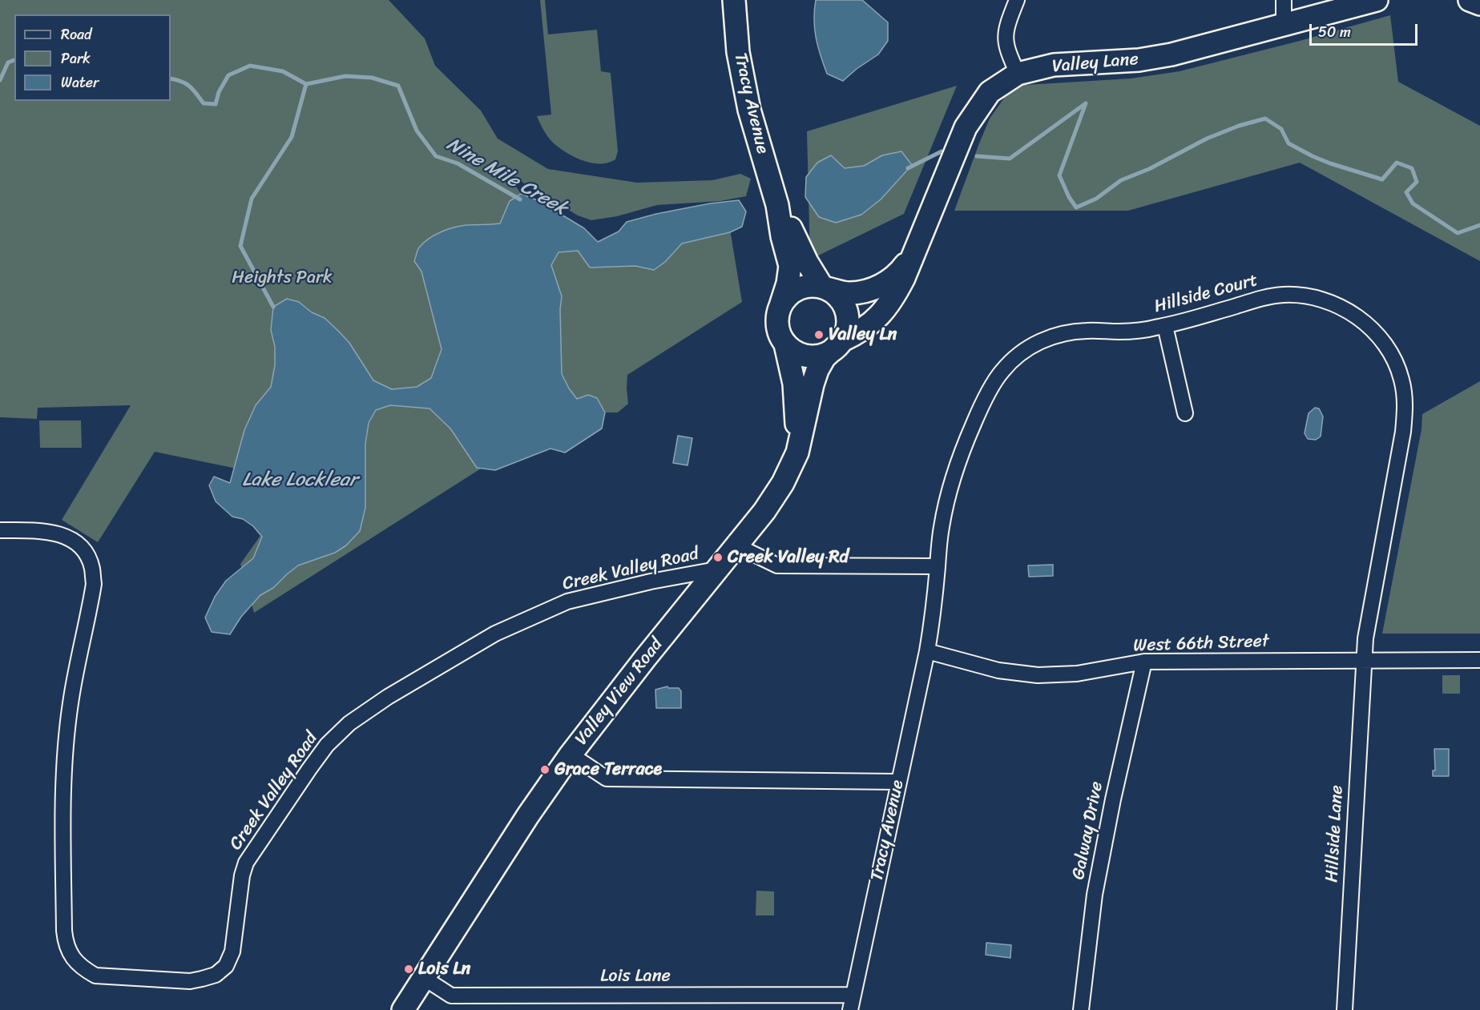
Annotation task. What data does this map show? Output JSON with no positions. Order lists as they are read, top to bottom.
{
  "streets": {
    "street": [
      "Valley Lane",
      "Tracy Avenue",
      "Hillside Court",
      "Creek Valley Road",
      "West 66th Street",
      "Valley View Road",
      "Galway Drive",
      "Hillside Lane",
      "Lois Lane"
    ]
  },
  "crossings": [
    ["Valley Lane", "Tracy Avenue"],
    ["Valley Lane", "Valley View Road"],
    ["Tracy Avenue", "Hillside Court"],
    ["Tracy Avenue", "West 66th Street"],
    ["Tracy Avenue", "Valley View Road"],
    ["Tracy Avenue", "Lois Lane"],
    ["Hillside Court", "West 66th Street"],
    ["Hillside Court", "Hillside Lane"],
    ["Creek Valley Road", "Valley View Road"],
    ["West 66th Street", "Galway Drive"],
    ["West 66th Street", "Hillside Lane"],
    ["Valley View Road", "Lois Lane"]
  ],
  "water": ["Nine Mile Creek", "Lake Locklear"],
  "parks": ["Heights Park"],
  "places": [
    "Valley Ln",
    "Creek Valley Rd",
    "Grace Terrace",
    "Lois Ln"
  ],
  "legend": ["Road", "Park", "Water"],
  "scale_bar": "50 m"
}
